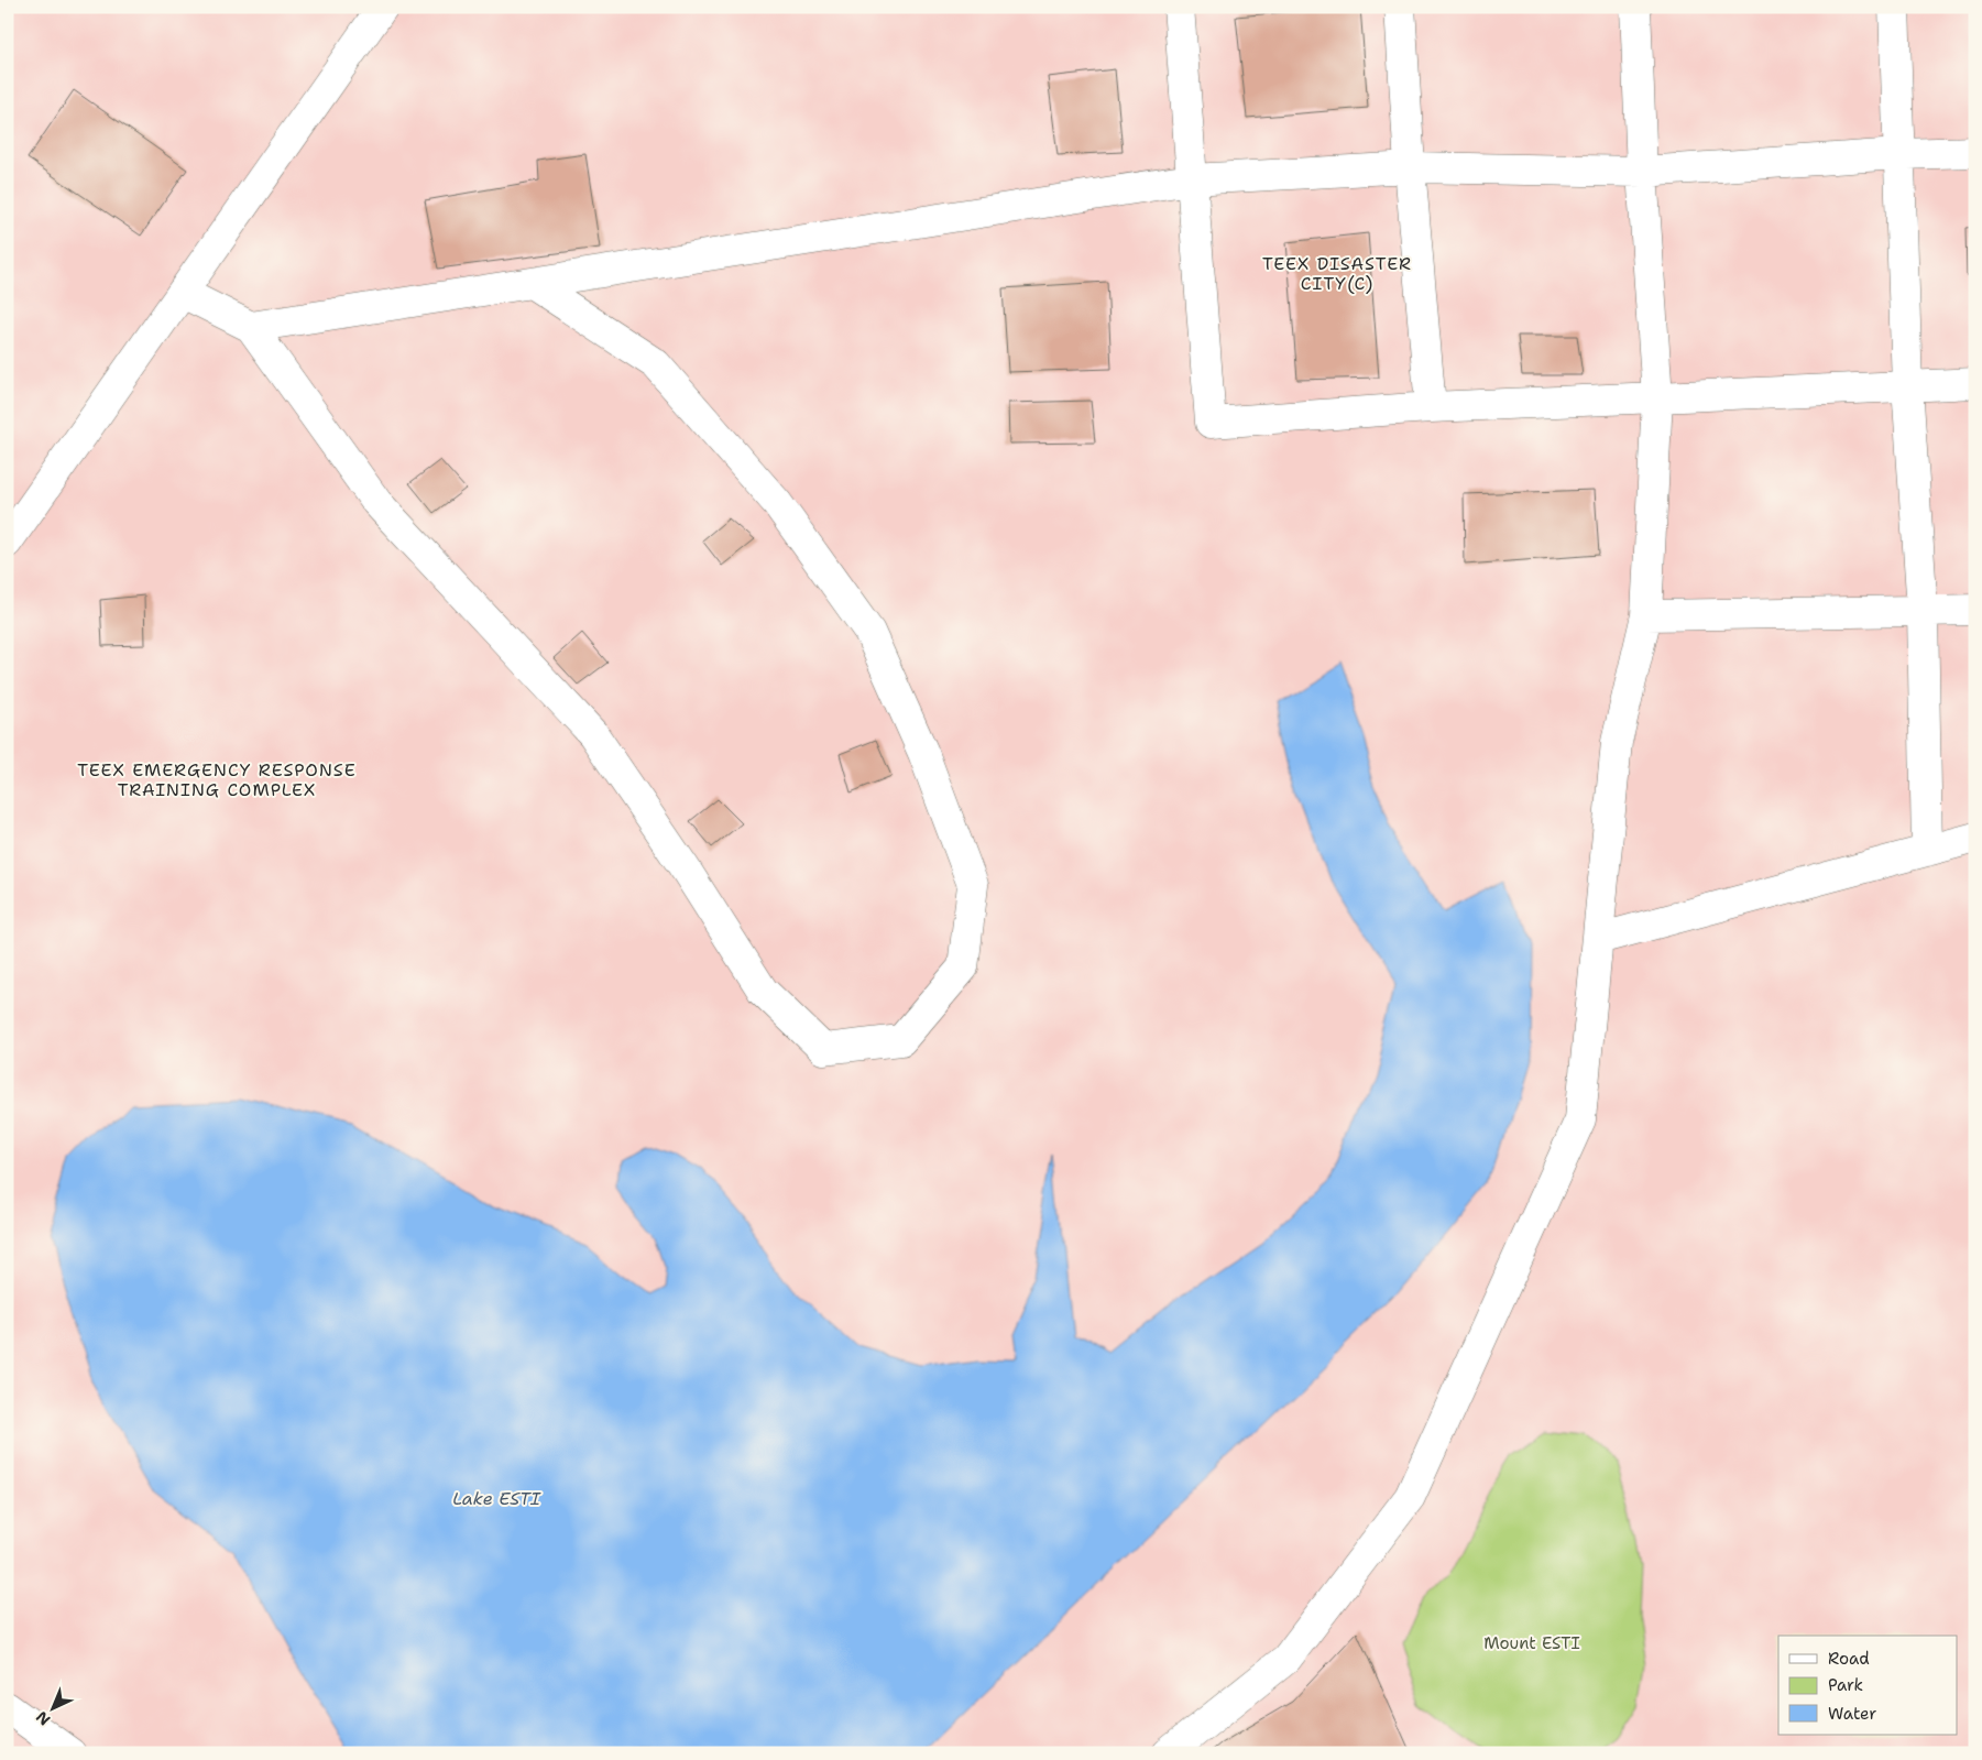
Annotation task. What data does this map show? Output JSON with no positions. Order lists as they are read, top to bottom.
{
  "districts": ["TEEX DISASTER CITY(C)", "TEEX EMERGENCY RESPONSE TRAINING COMPLEX"],
  "water": ["Lake ESTI"],
  "parks": ["Mount ESTI"],
  "legend": ["Road", "Park", "Water"],
  "north": "bottom left"
}
